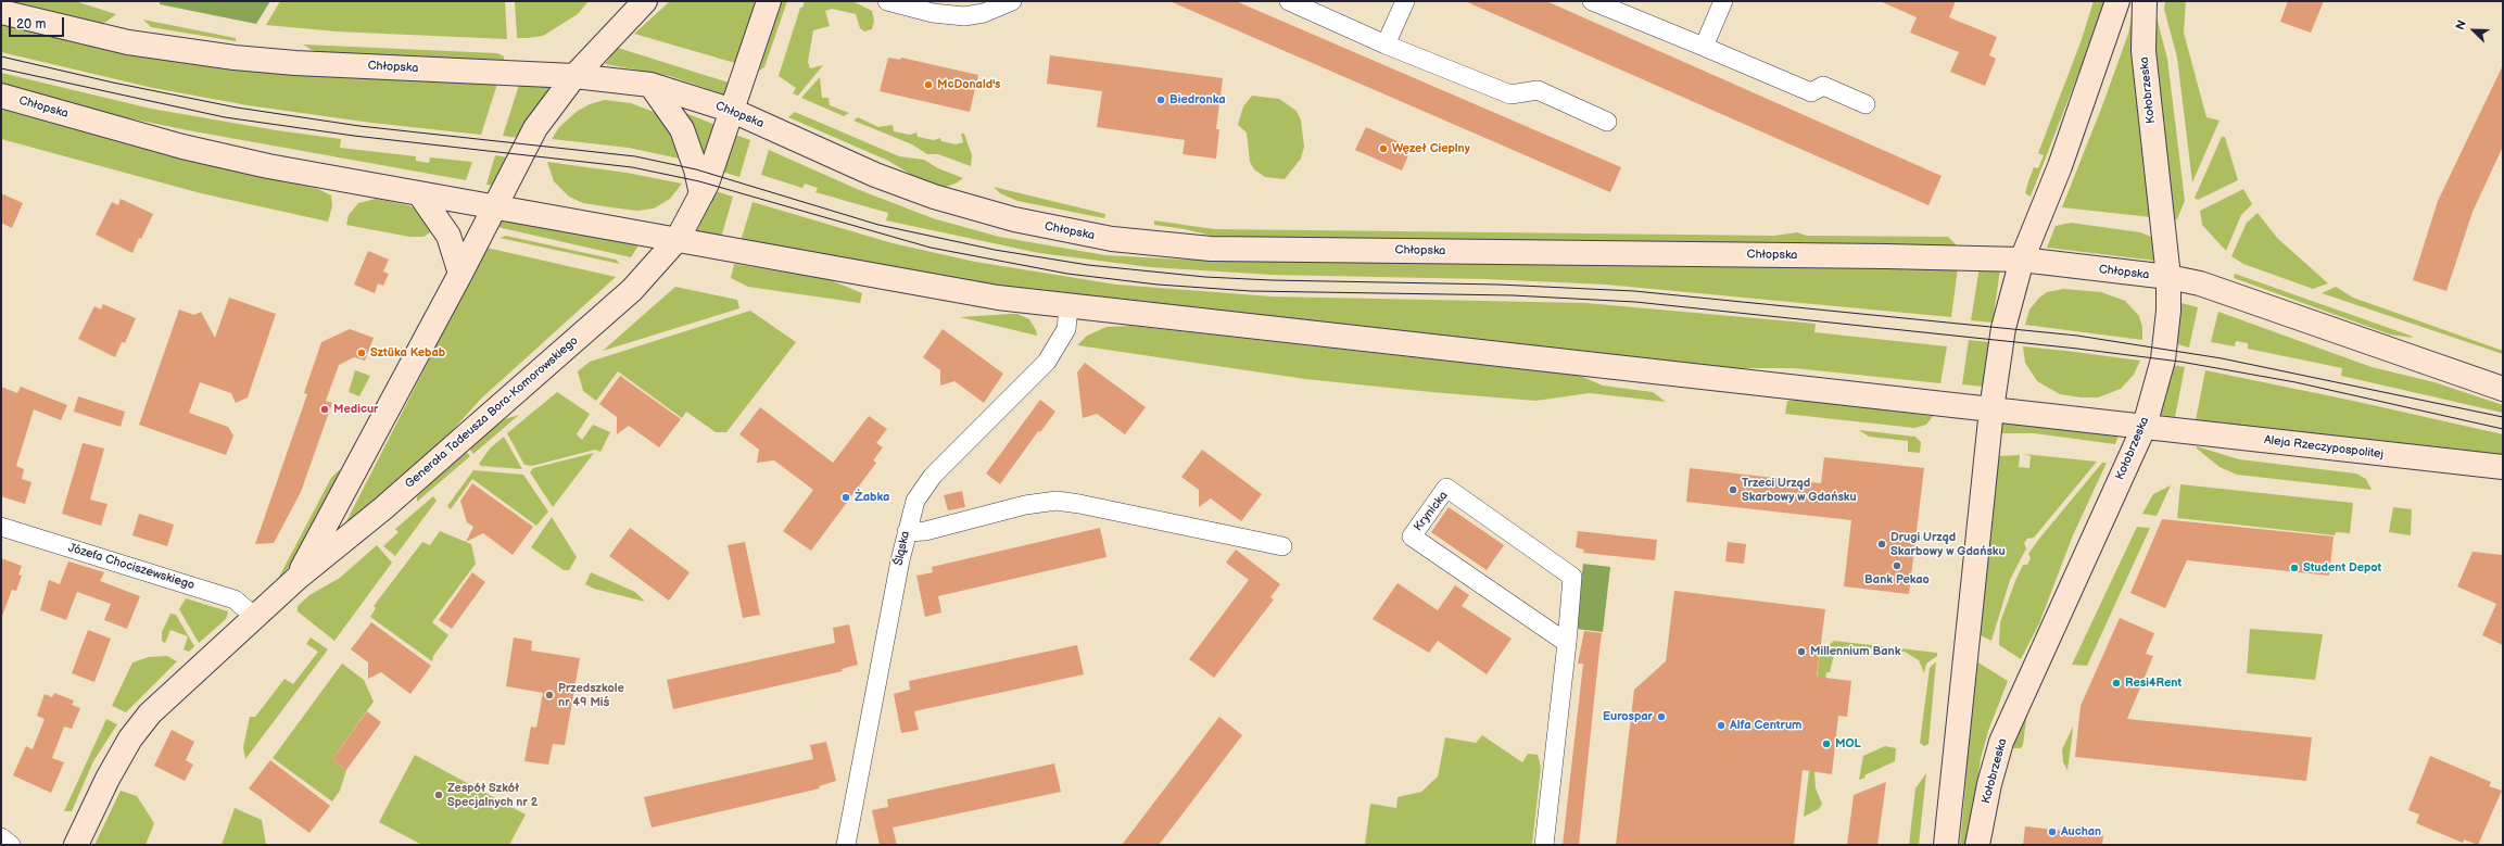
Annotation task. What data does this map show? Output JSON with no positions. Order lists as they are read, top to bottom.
{
  "streets": {
    "main road": [
      "Chłopska",
      "Kołobrzeska",
      "Generała Tadeusza Bora-Komorowskiego",
      "Aleja Rzeczypospolitej"
    ],
    "street": ["Krynicka", "Śląska", "Józefa Chociszewskiego"]
  },
  "crossings": [
    ["Chłopska", "Kołobrzeska"],
    ["Chłopska", "Generała Tadeusza Bora-Komorowskiego"],
    ["Chłopska", "Aleja Rzeczypospolitej"],
    ["Chłopska", "Śląska"],
    ["Kołobrzeska", "Aleja Rzeczypospolitej"],
    ["Generała Tadeusza Bora-Komorowskiego", "Józefa Chociszewskiego"]
  ],
  "places": [
    "McDonald's",
    "Biedronka",
    "Węzeł Cieplny",
    "Sztüka Kebab",
    "Medicur",
    "Trzeci Urząd Skarbowy w Gdańsku",
    "Żabka",
    "Drugi Urząd Skarbowy w Gdańsku",
    "Bank Pekao",
    "Student Depot",
    "Millennium Bank",
    "Resi4Rent",
    "Przedszkole nr 49 Miś",
    "Eurospar",
    "Alfa Centrum",
    "MOL",
    "Zespół Szkół Specjalnych nr 2",
    "Auchan"
  ],
  "scale_bar": "20 m",
  "north": "top left"
}
